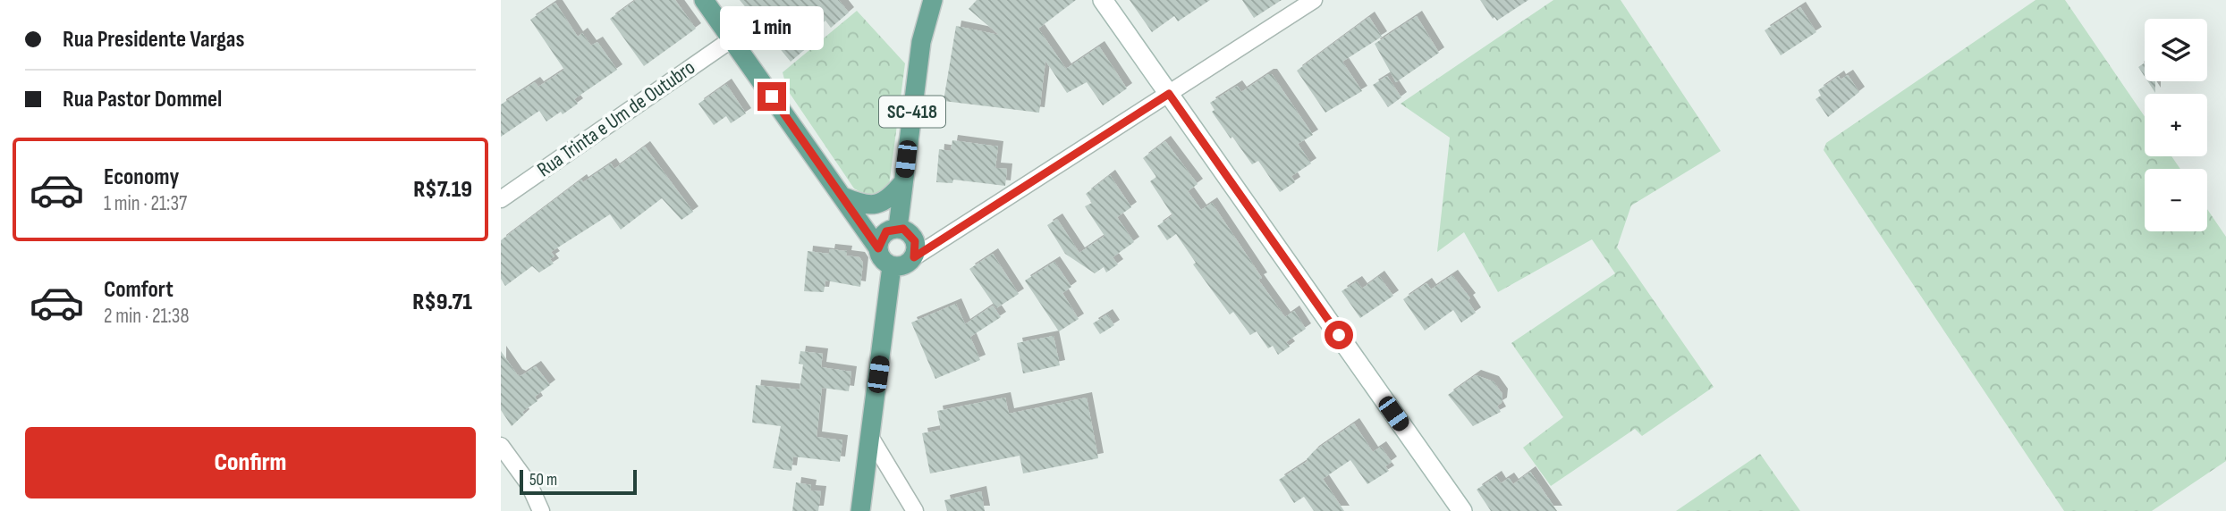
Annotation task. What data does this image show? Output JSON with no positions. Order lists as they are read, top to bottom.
{
  "streets": {
    "main road": ["SC-418"],
    "street": ["Rua Trinta e Um de Outubro"]
  },
  "scale_bar": "50 m",
  "page": {
    "banner": ["Rua Presidente Vargas", "Rua Pastor Dommel"],
    "bubble": "1 min",
    "map_buttons": ["+", "−"],
    "list": [
      {
        "name": "Economy",
        "note": "1 min · 21:37",
        "value": "R$7.19"
      },
      {
        "name": "Comfort",
        "note": "2 min · 21:38",
        "value": "R$9.71"
      }
    ],
    "buttons": "Confirm",
    "scale": "50 m"
  }
}
